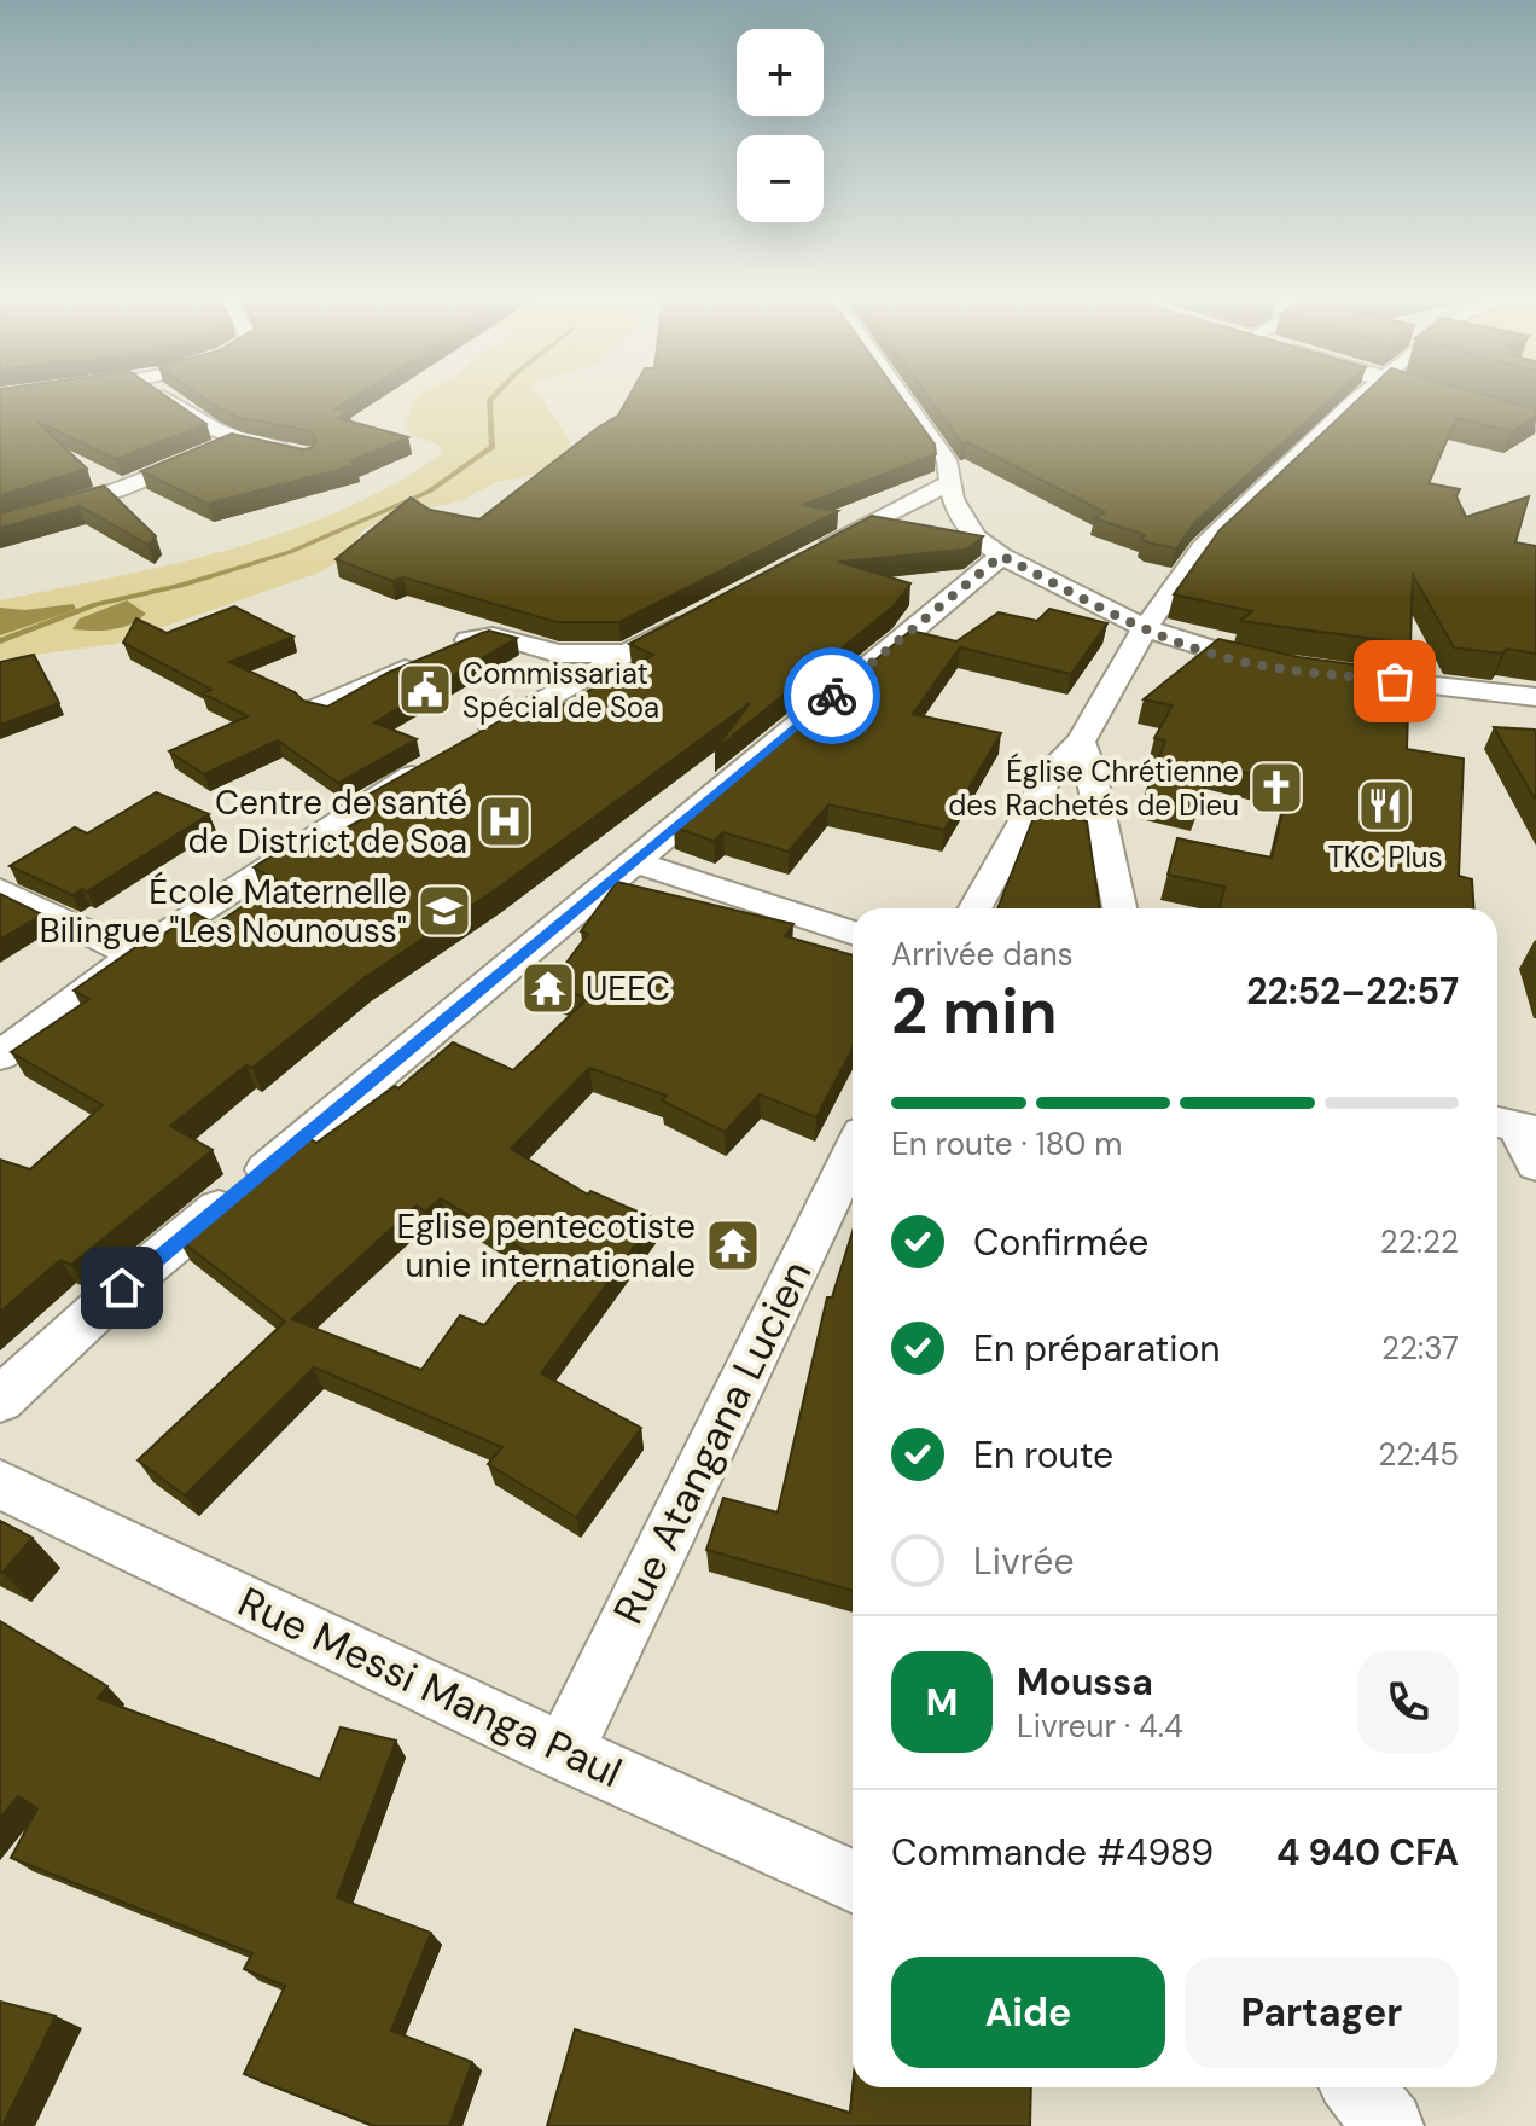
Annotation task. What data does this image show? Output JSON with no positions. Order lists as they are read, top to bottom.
{
  "streets": {
    "street": ["Rue Atangana Lucien", "Rue Messi Manga Paul"]
  },
  "crossings": [
    ["Rue Atangana Lucien", "Rue Messi Manga Paul"]
  ],
  "places": {
    "public building": ["Commissariat Spécial de Soa"],
    "church": ["Église Chrétienne des Rachetés de Dieu"],
    "restaurant": ["TKC Plus"],
    "hospital": ["Centre de santé de District de Soa"],
    "school or university": ["École Maternelle Bilingue \"Les Nounouss\""],
    "temple": ["UEEC", "Eglise pentecotiste unie internationale"]
  },
  "page": {
    "map_buttons": ["+", "−"],
    "heading": ["2 min", "Arrivée dans", "22:52–22:57"],
    "panel": [
      "Moussa",
      "Livreur · 4.4",
      "Commande #4989",
      "4 940 CFA"
    ],
    "bar": "En route · 180 m",
    "list": [
      ["Confirmée", "22:22"],
      ["En préparation", "22:37"],
      ["En route", "22:45"],
      "Livrée"
    ],
    "round": "M",
    "buttons": ["Aide", "Partager"]
  }
}
